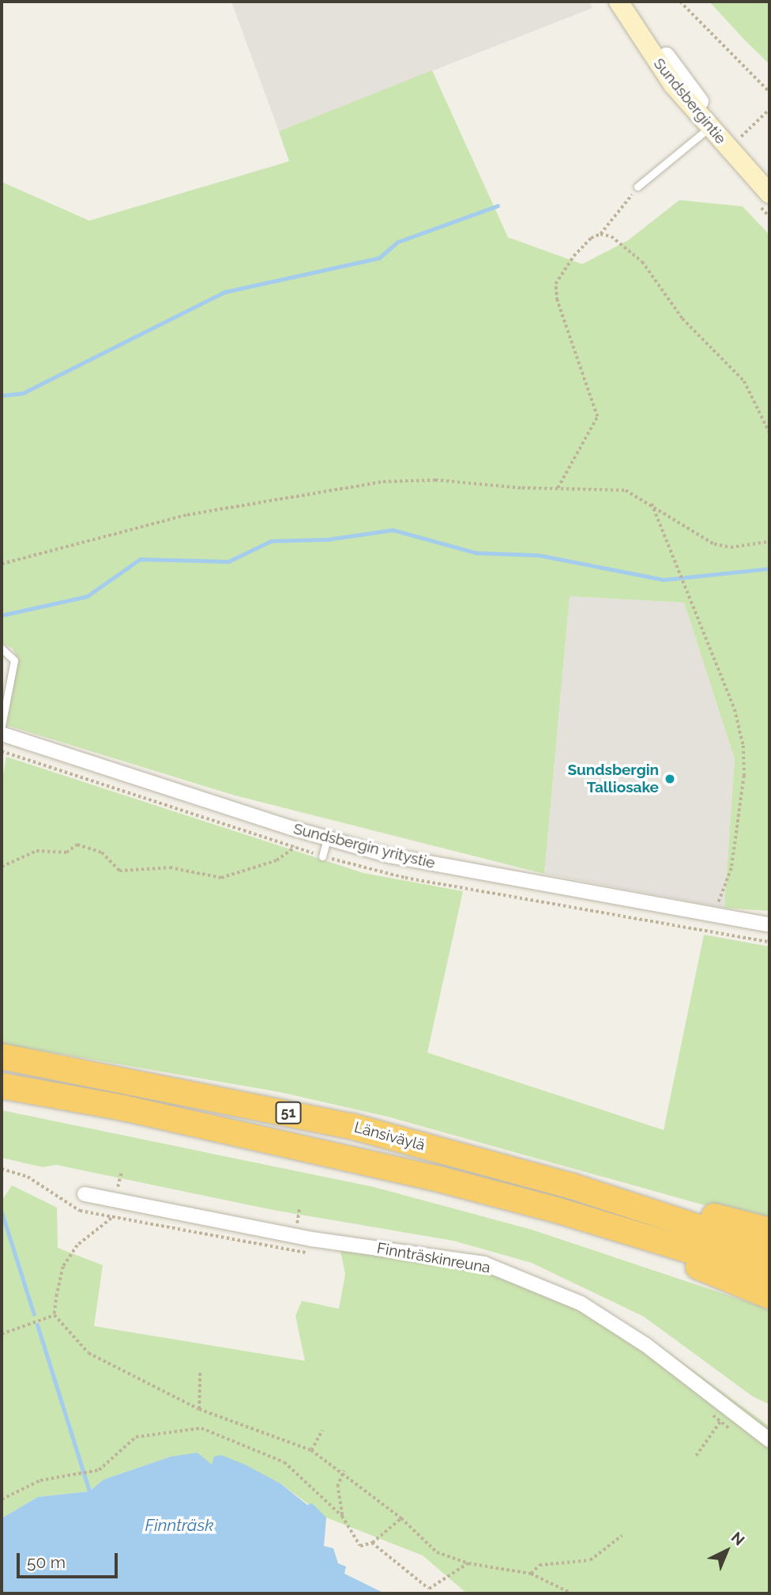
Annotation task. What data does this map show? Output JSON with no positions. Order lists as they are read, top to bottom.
{
  "streets": {
    "highway": ["51", "Länsiväylä"],
    "main road": ["Sundsbergintie"],
    "street": ["Sundsbergin yritystie", "Finnträskinreuna"]
  },
  "water": ["Finnträsk"],
  "places": ["Sundsbergin Talliosake"],
  "scale_bar": "50 m",
  "north": "top right"
}
